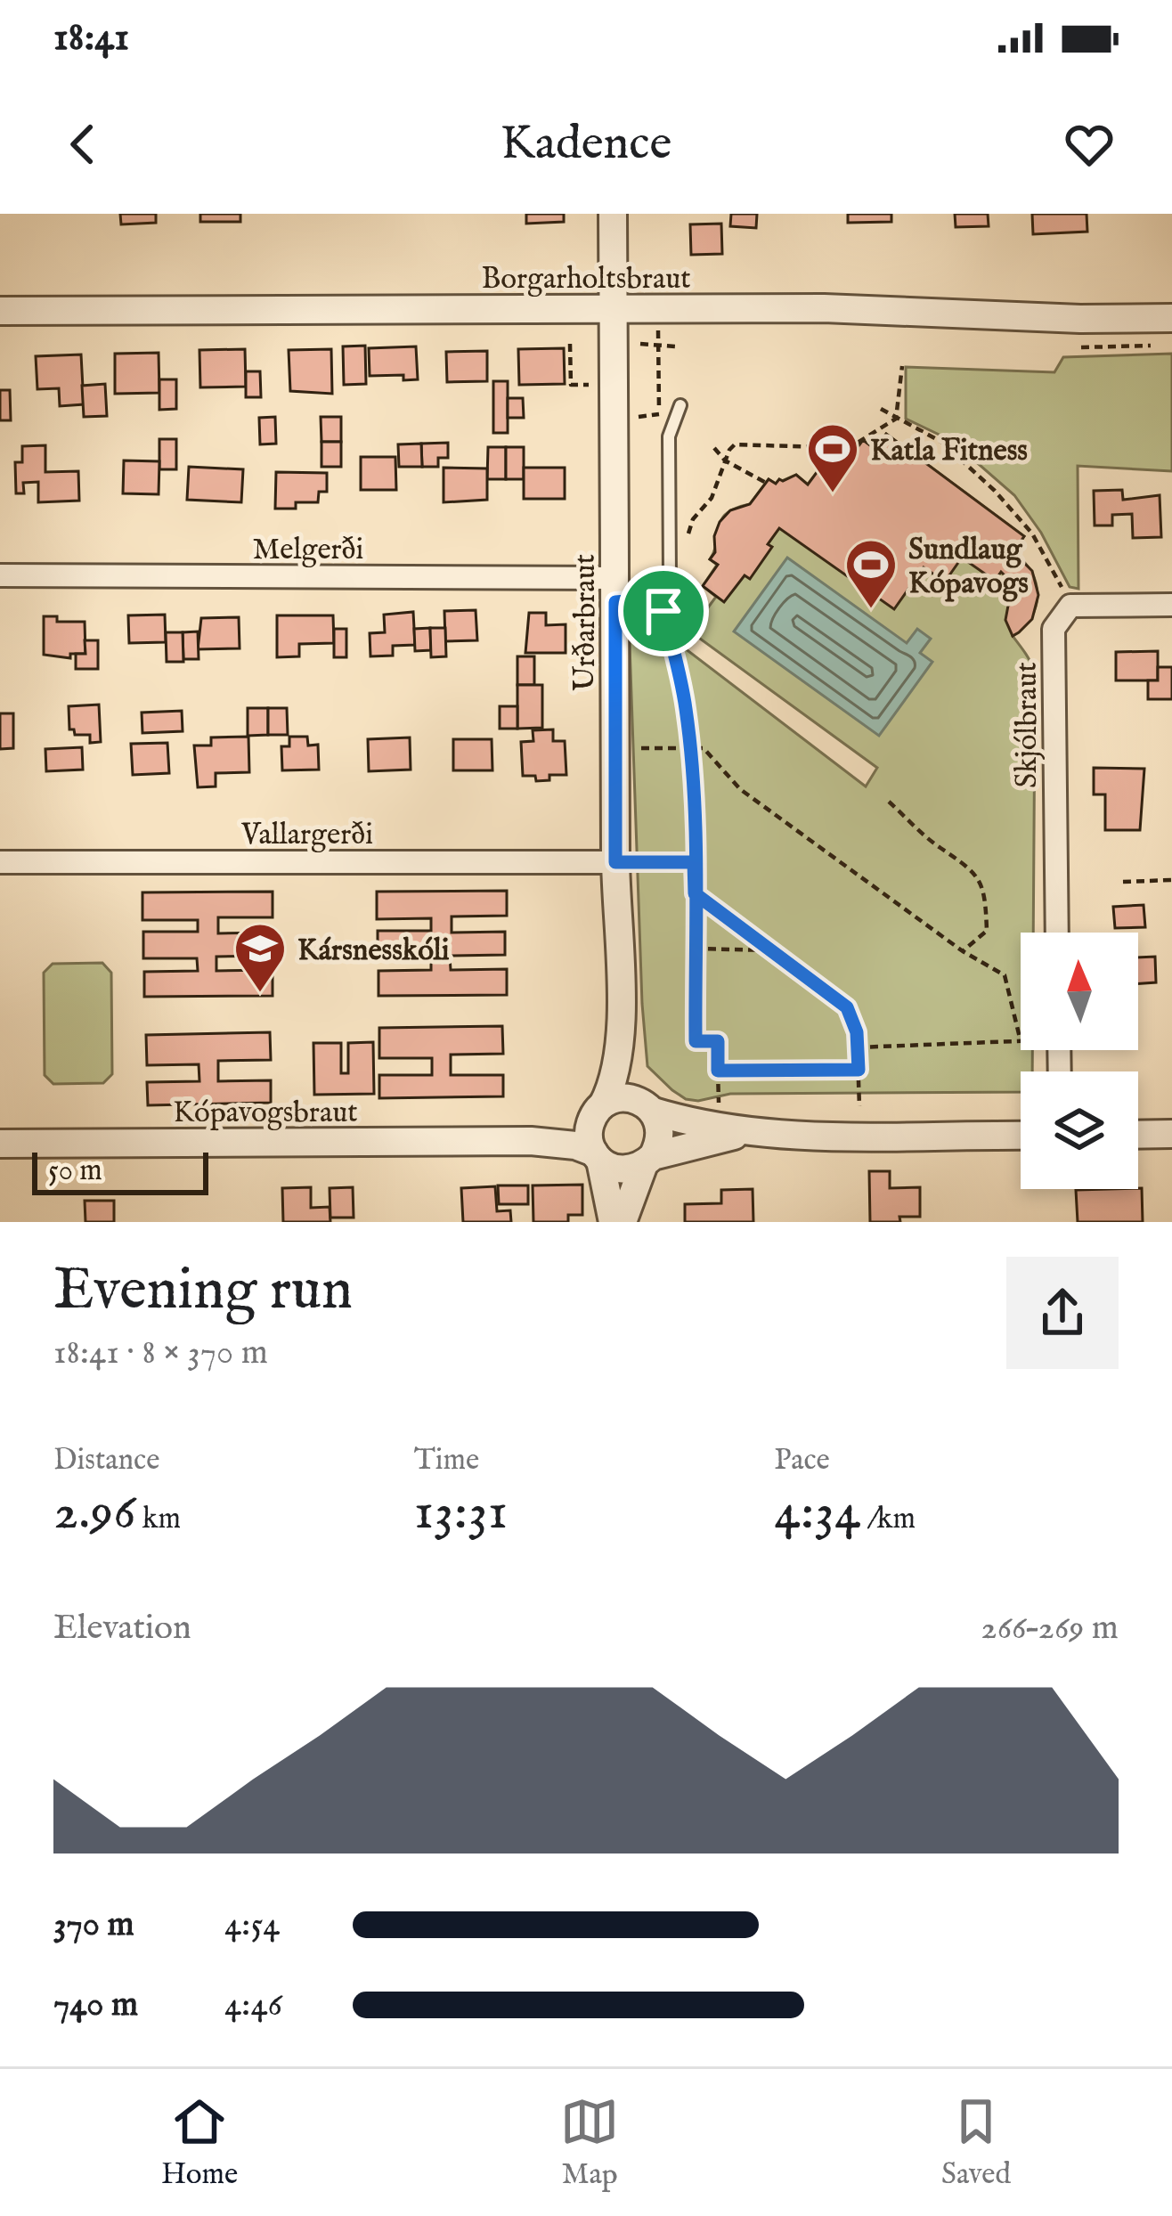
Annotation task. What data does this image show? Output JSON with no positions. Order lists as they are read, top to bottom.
{
  "streets": {
    "street": [
      "Borgarholtsbraut",
      "Melgerði",
      "Urðarbraut",
      "Skjólbraut",
      "Vallargerði",
      "Kópavogsbraut"
    ]
  },
  "crossings": [
    ["Borgarholtsbraut", "Urðarbraut"],
    ["Melgerði", "Urðarbraut"],
    ["Urðarbraut", "Vallargerði"],
    ["Urðarbraut", "Kópavogsbraut"]
  ],
  "places": {
    "sports": ["Katla Fitness", "Sundlaug Kópavogs"],
    "school or university": ["Kársnesskóli"]
  },
  "scale_bar": "50 m",
  "north": "top",
  "page": {
    "status": "18:41",
    "header": "Kadence",
    "scale": "50 m",
    "heading": ["Evening run", "18:41 · 8 × 370 m"],
    "stats": [
      ["Distance", "2.96 km"],
      ["Time", "13:31"],
      ["Pace", "4:34 /km"]
    ],
    "chart": ["Elevation", "266–269 m"],
    "list": [
      {
        "name": "370 m",
        "note": "4:54"
      },
      {
        "name": "740 m",
        "note": "4:46"
      }
    ],
    "tabs": ["Home", "Map", "Saved"]
  }
}
